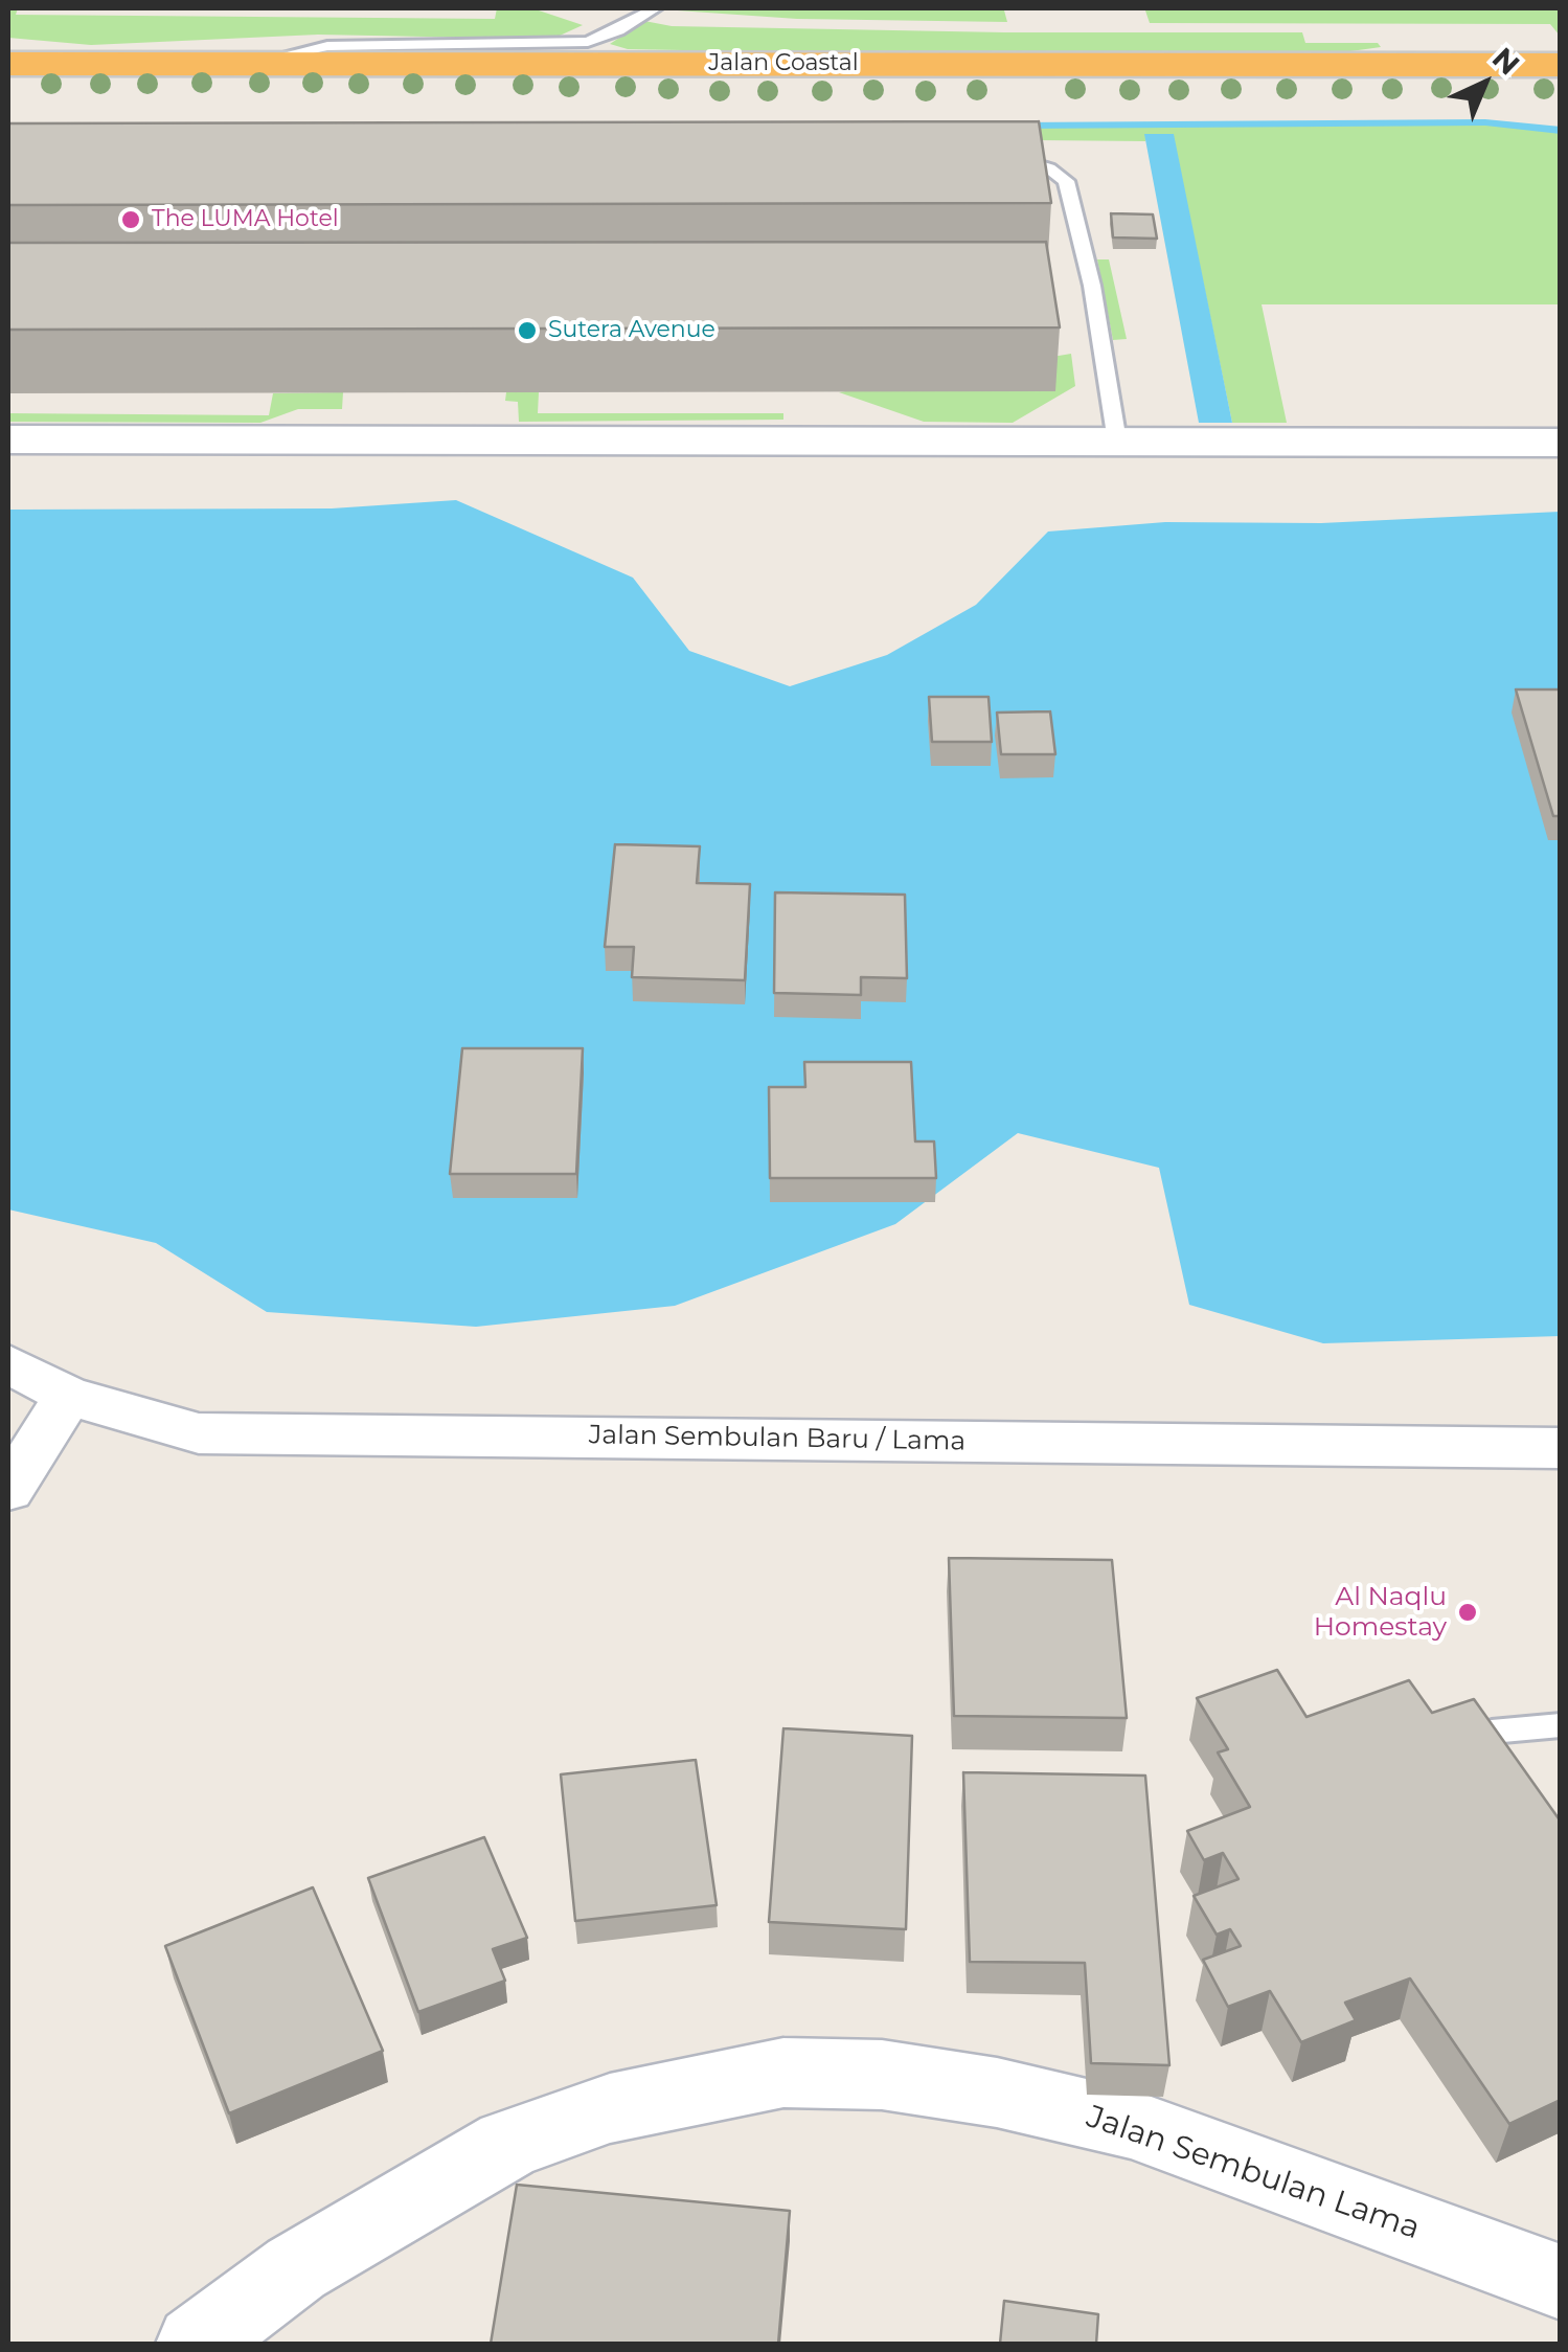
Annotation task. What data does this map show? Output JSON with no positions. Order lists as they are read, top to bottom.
{
  "streets": {
    "highway": ["Jalan Coastal"],
    "street": ["Jalan Sembulan Baru / Lama", "Jalan Sembulan Lama"]
  },
  "places": ["The LUMA Hotel", "Sutera Avenue", "Al Naqlu Homestay"],
  "north": "top right"
}
